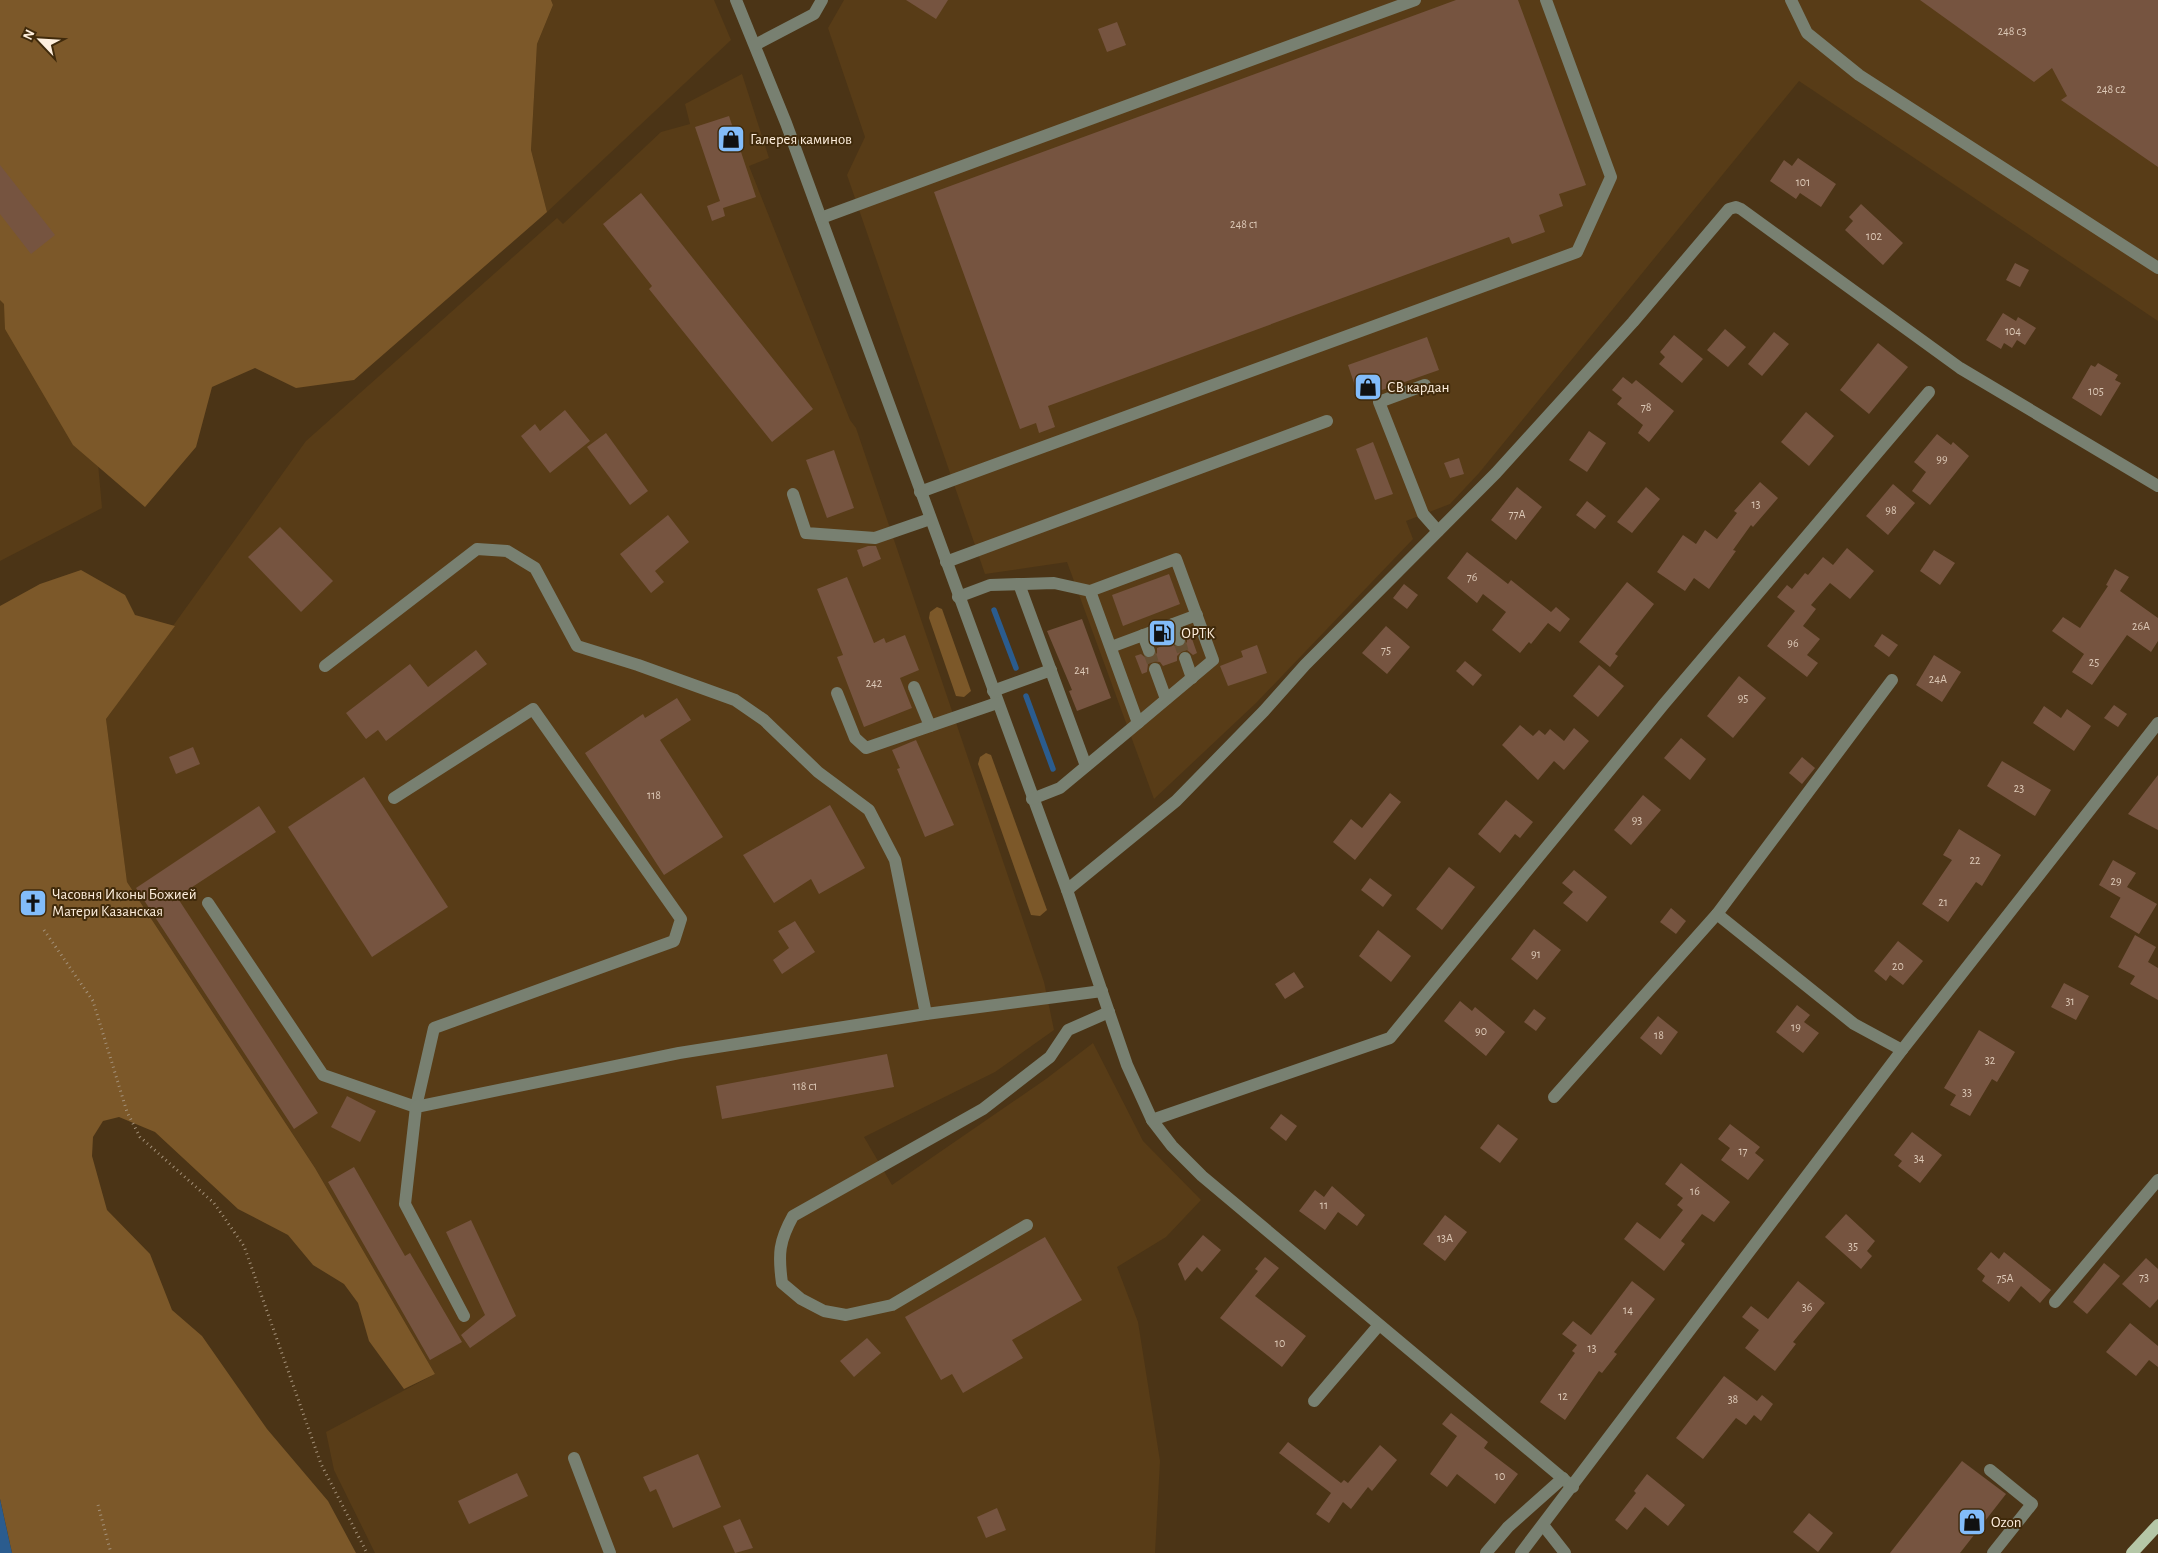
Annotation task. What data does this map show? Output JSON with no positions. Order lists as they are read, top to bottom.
{
  "places": {
    "shop": ["Галерея каминов", "СВ кардан", "Ozon"],
    "fuel station": ["ОРТК"],
    "church": ["Часовня Иконы Божией Матери Казанская"]
  },
  "house_numbers": [
    "248 с3",
    "248 с2",
    "101",
    "248 с1",
    "102",
    "104",
    "105",
    "78",
    "99",
    "13",
    "98",
    "77А",
    "76",
    "26А",
    "96",
    "75",
    "25",
    "241",
    "24А",
    "242",
    "95",
    "23",
    "118",
    "93",
    "22",
    "29",
    "21",
    "91",
    "20",
    "31",
    "19",
    "90",
    "18",
    "32",
    "118 с1",
    "33",
    "17",
    "34",
    "16",
    "11",
    "13А",
    "35",
    "73",
    "75А",
    "36",
    "14",
    "10",
    "13",
    "12",
    "38",
    "10"
  ],
  "north": "top left"
}
